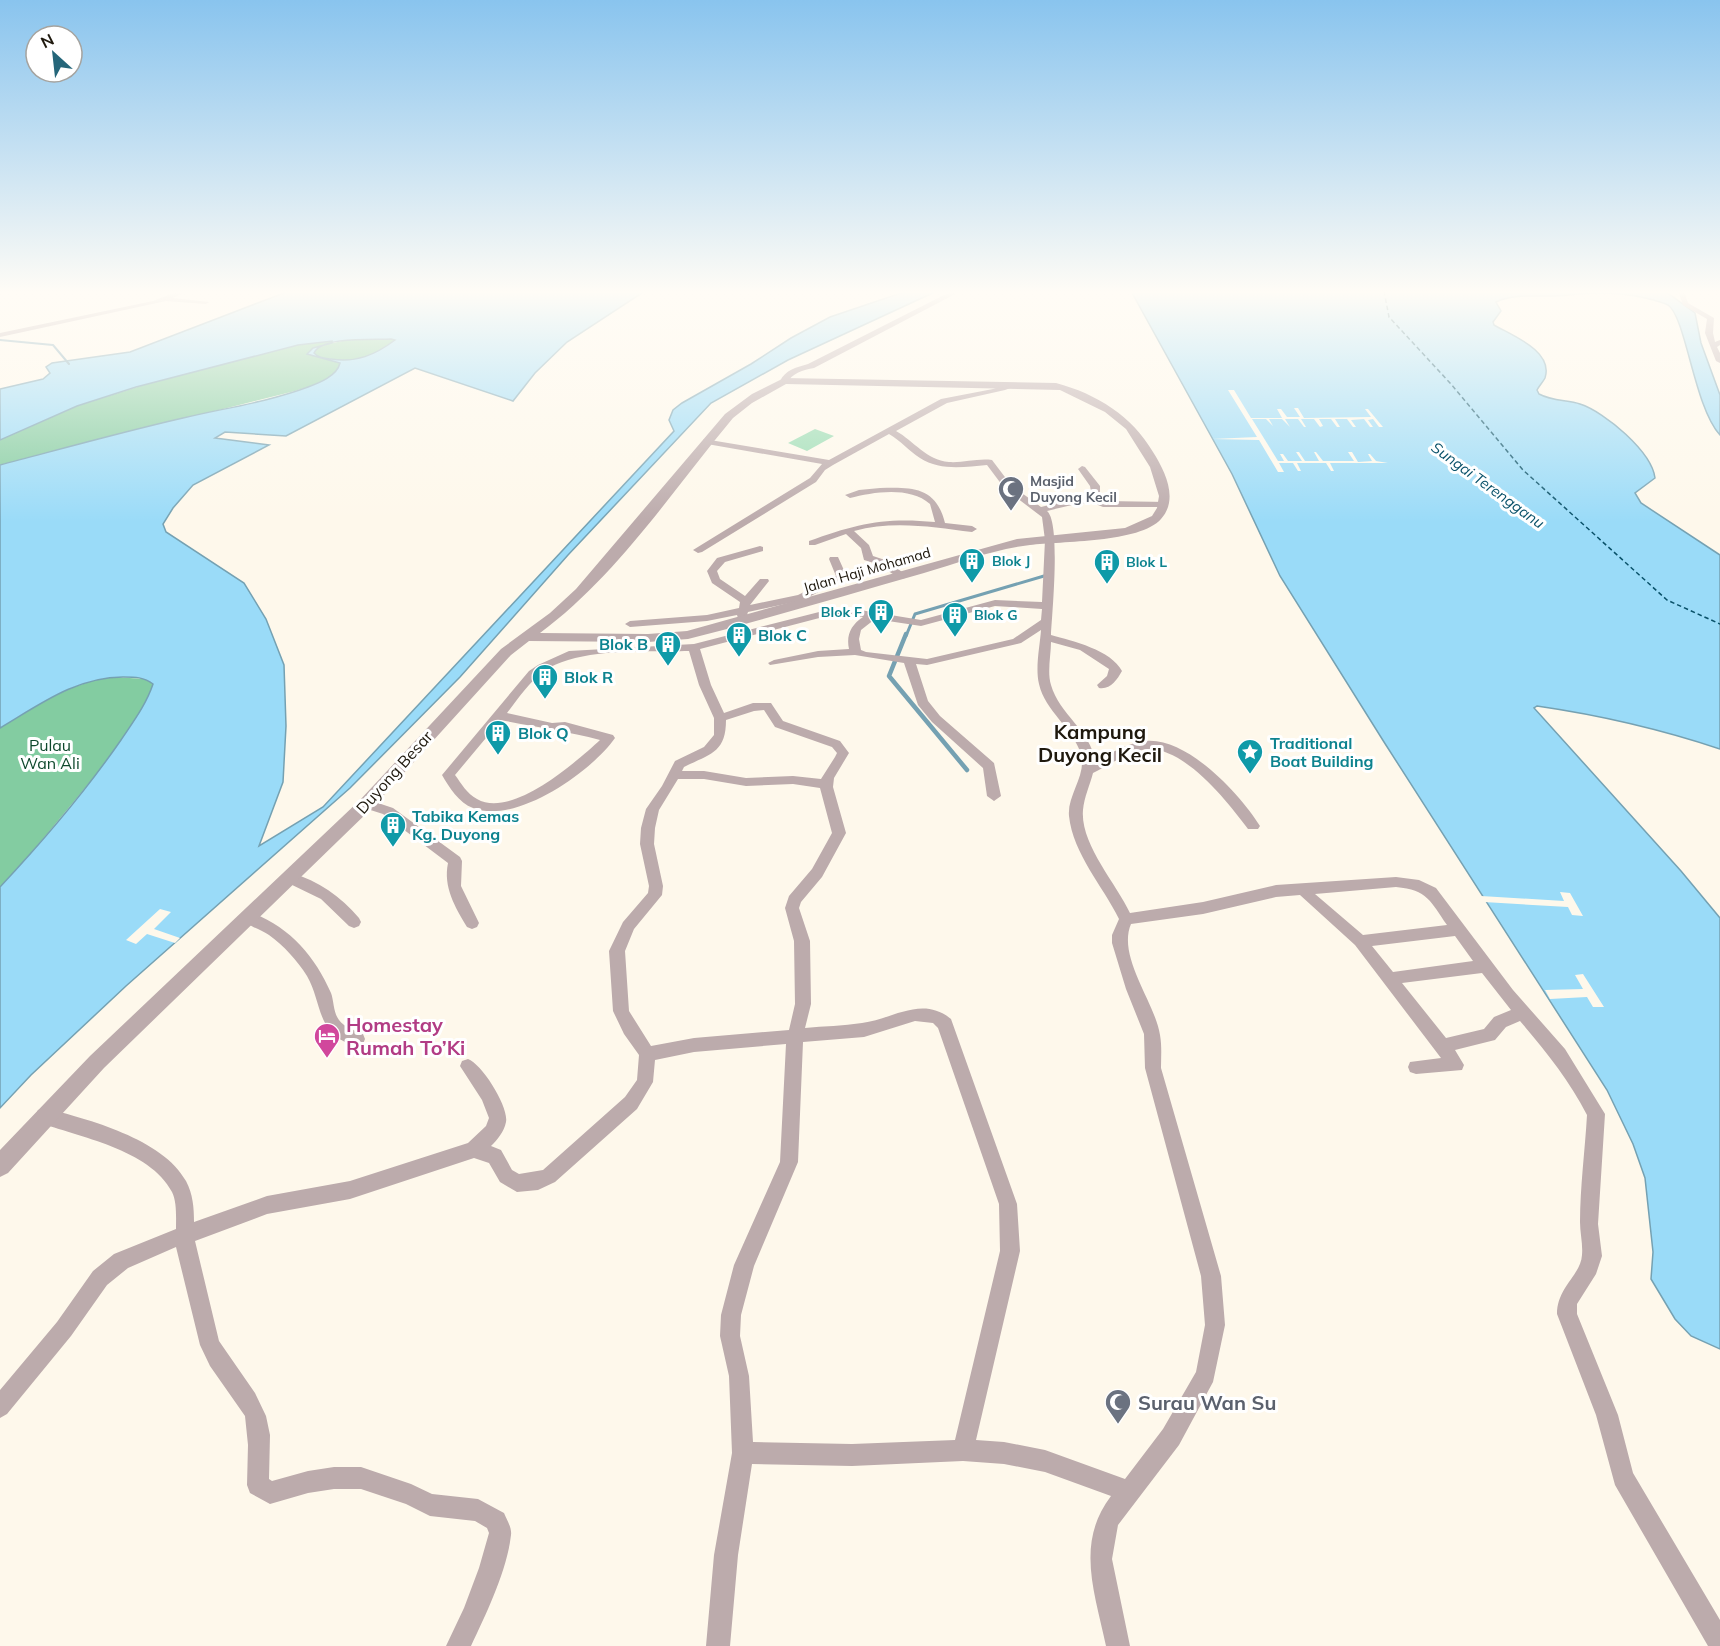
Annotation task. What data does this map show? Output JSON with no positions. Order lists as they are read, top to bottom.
{
  "streets": {
    "street": ["Jalan Haji Mohamad", "Duyong Besar"]
  },
  "crossings": [
    ["Jalan Haji Mohamad", "Duyong Besar"]
  ],
  "districts": ["Kampung Duyong Kecil"],
  "water": ["Sungai Terengganu"],
  "parks": ["Pulau Wan Ali"],
  "places": {
    "mosque": ["Masjid Duyong Kecil", "Surau Wan Su"],
    "building": [
      "Blok J",
      "Blok L",
      "Blok F",
      "Blok G",
      "Blok C",
      "Blok B",
      "Blok R",
      "Blok Q",
      "Tabika Kemas Kg. Duyong"
    ],
    "place": ["Traditional Boat Building"],
    "hotel": ["Homestay Rumah To’Ki"]
  },
  "north": "top left"
}
